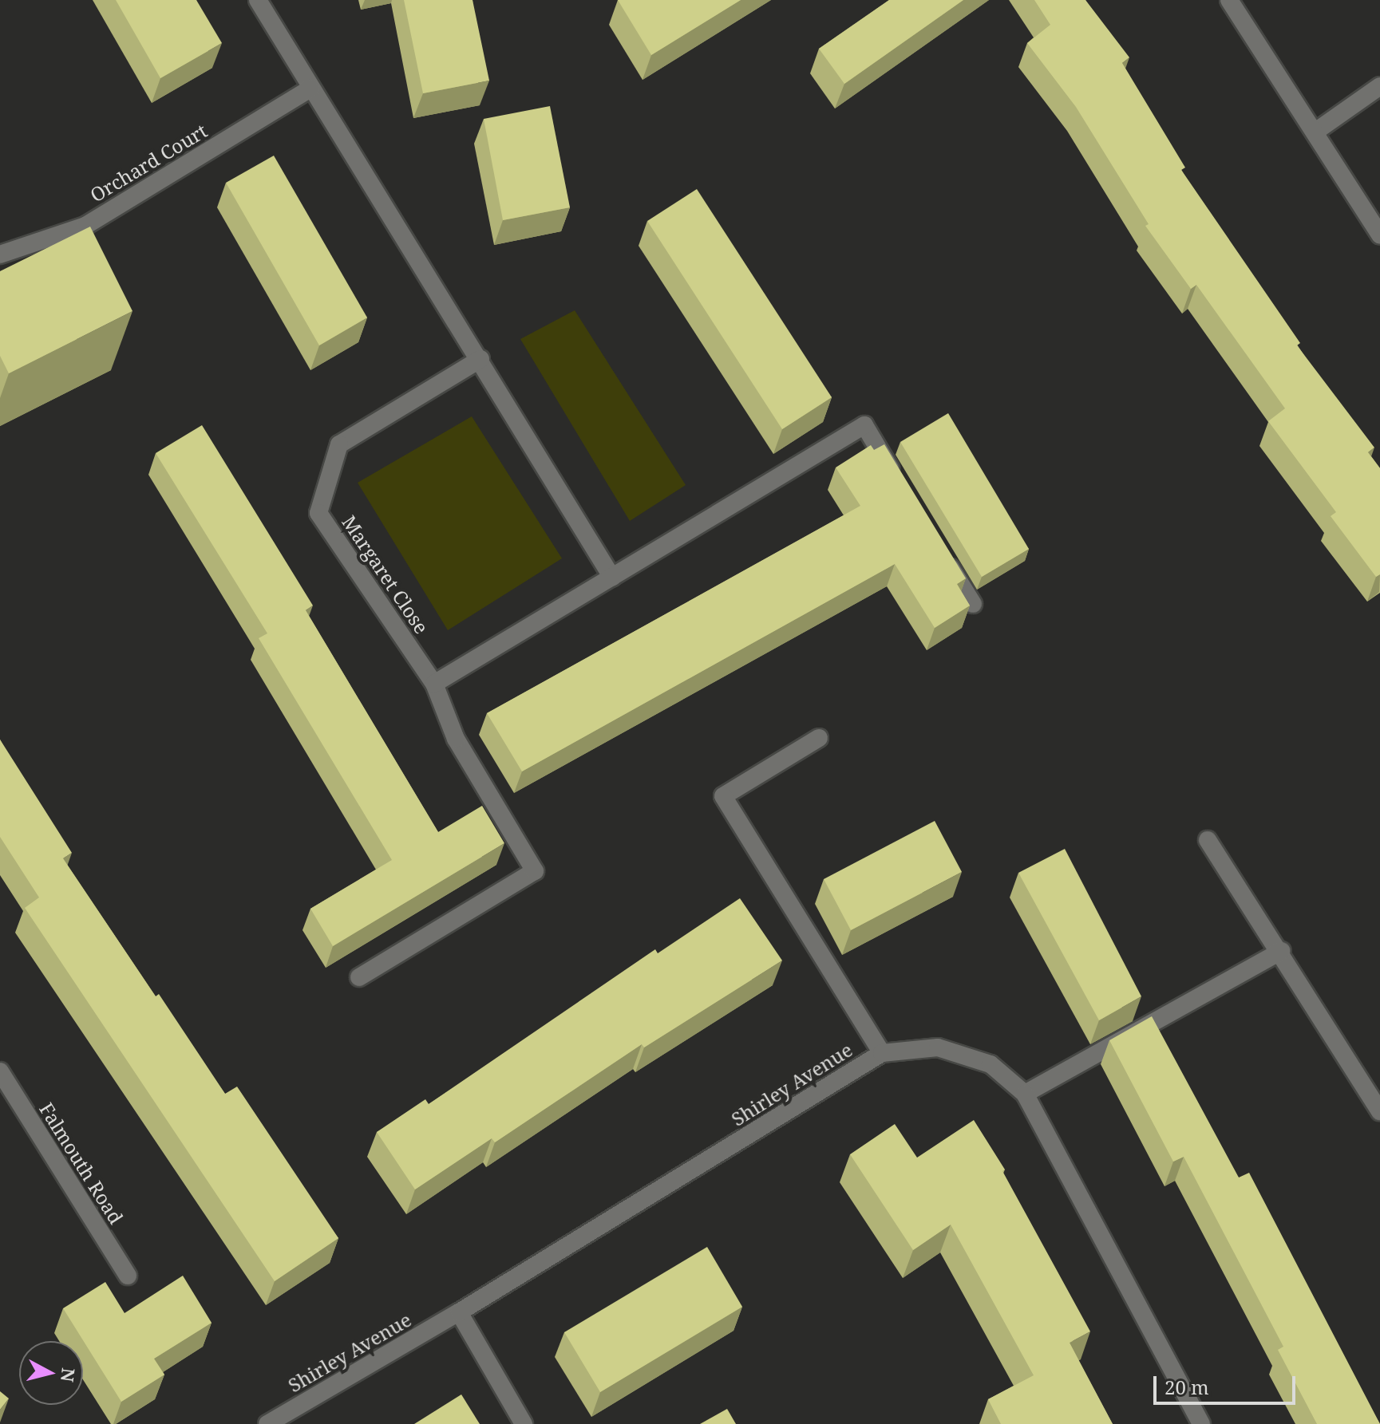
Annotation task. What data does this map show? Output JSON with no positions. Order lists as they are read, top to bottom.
{
  "streets": {
    "street": [
      "Orchard Court",
      "Margaret Close",
      "Shirley Avenue",
      "Falmouth Road"
    ]
  },
  "scale_bar": "20 m",
  "north": "right"
}
